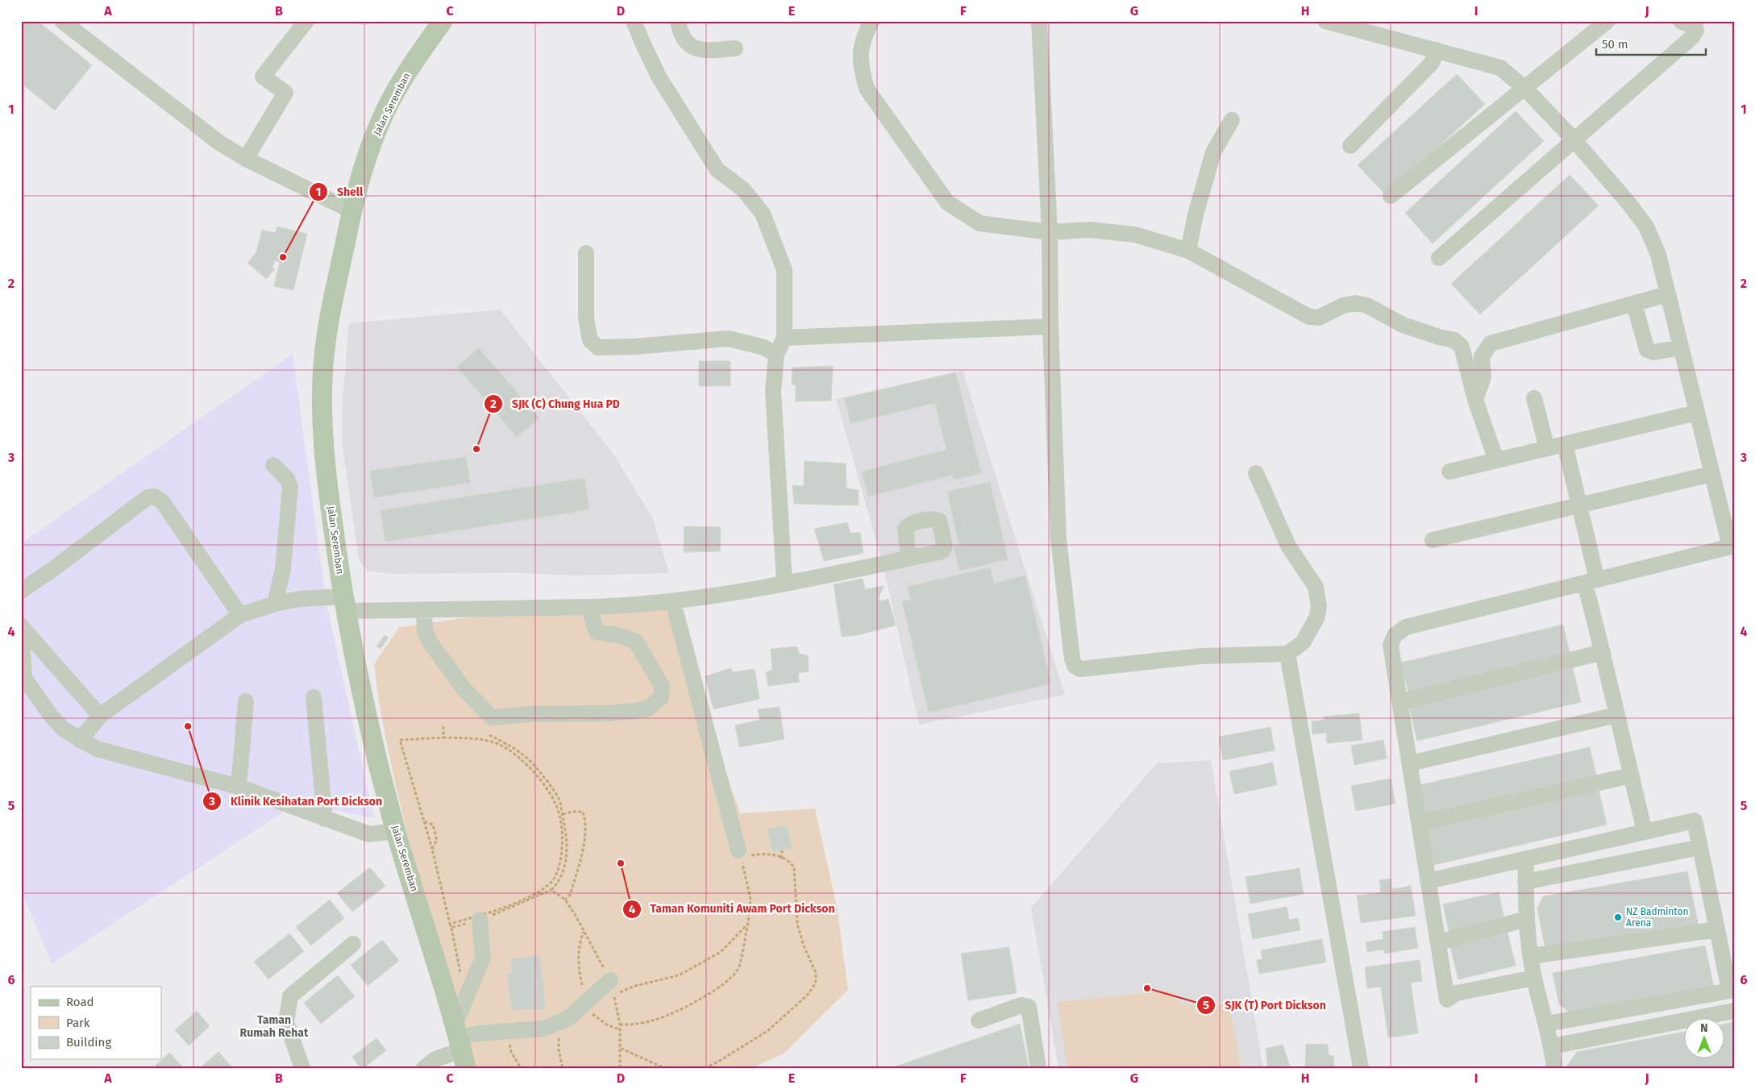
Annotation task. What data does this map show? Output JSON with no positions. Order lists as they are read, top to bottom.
{
  "streets": {
    "main road": ["Jalan Seremban"]
  },
  "districts": ["Taman Rumah Rehat"],
  "places": [
    "Shell",
    "SJK (C) Chung Hua PD",
    "Klinik Kesihatan Port Dickson",
    "Taman Komuniti Awam Port Dickson",
    "NZ Badminton Arena",
    "SJK (T) Port Dickson"
  ],
  "legend": ["Road", "Park", "Building"],
  "scale_bar": "50 m",
  "north": "top",
  "grid": {
    "columns": [
      "A",
      "B",
      "C",
      "D",
      "E",
      "F",
      "G",
      "H",
      "I",
      "J"
    ],
    "rows": [
      "1",
      "2",
      "3",
      "4",
      "5",
      "6"
    ]
  }
}
